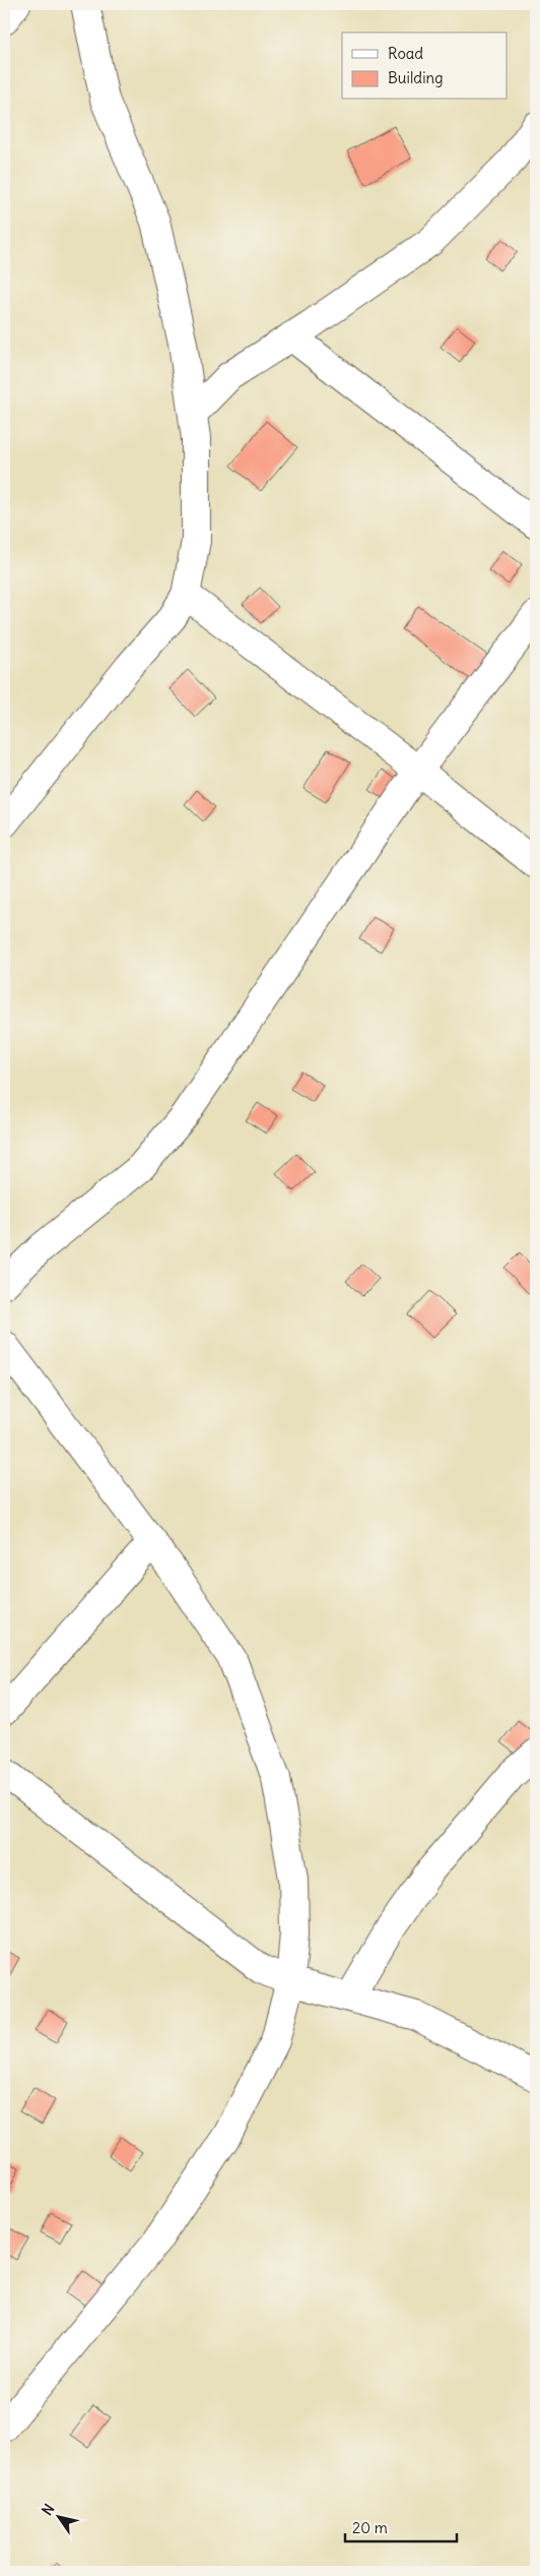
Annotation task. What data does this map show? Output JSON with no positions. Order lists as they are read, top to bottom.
{
  "legend": ["Road", "Building"],
  "scale_bar": "20 m",
  "north": "top left"
}
